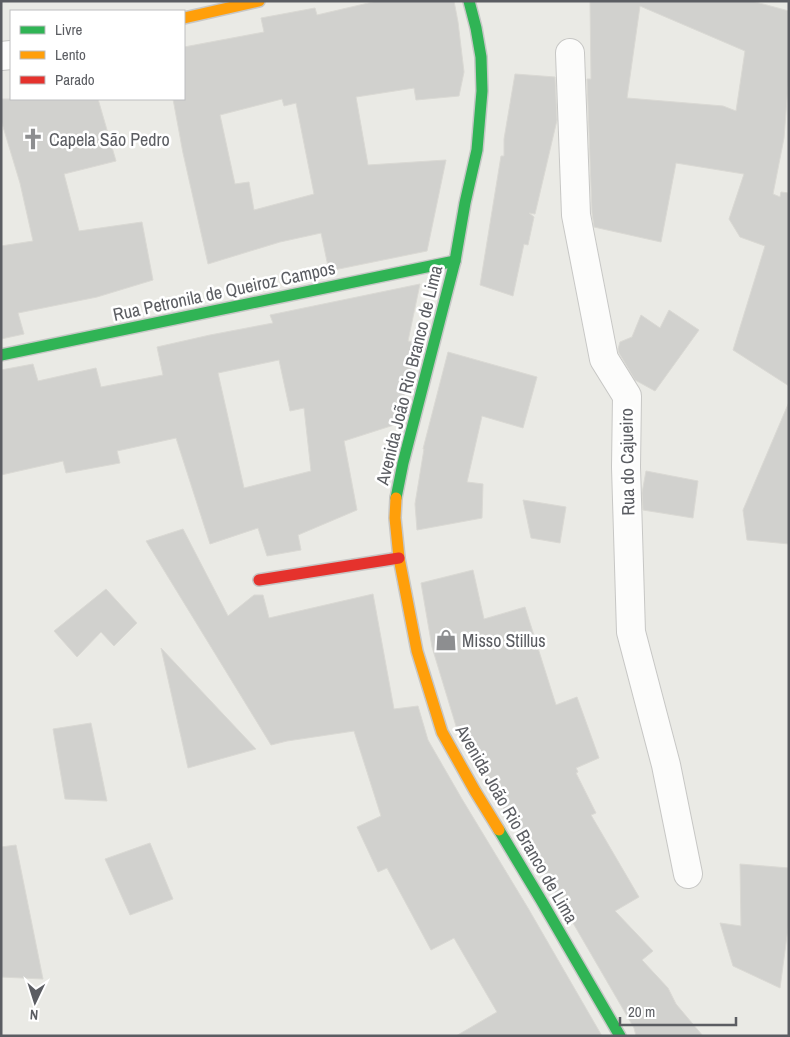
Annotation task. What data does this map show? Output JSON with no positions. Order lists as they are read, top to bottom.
{
  "streets": {
    "main road": ["Rua Petronila de Queiroz Campos", "Avenida João Rio Branco de Lima"],
    "street": ["Rua do Cajueiro"]
  },
  "crossings": [
    ["Rua Petronila de Queiroz Campos", "Avenida João Rio Branco de Lima"]
  ],
  "places": {
    "church": ["Capela São Pedro"],
    "shop": ["Misso Stillus"]
  },
  "legend": ["Livre", "Lento", "Parado"],
  "scale_bar": "20 m",
  "north": "bottom"
}
